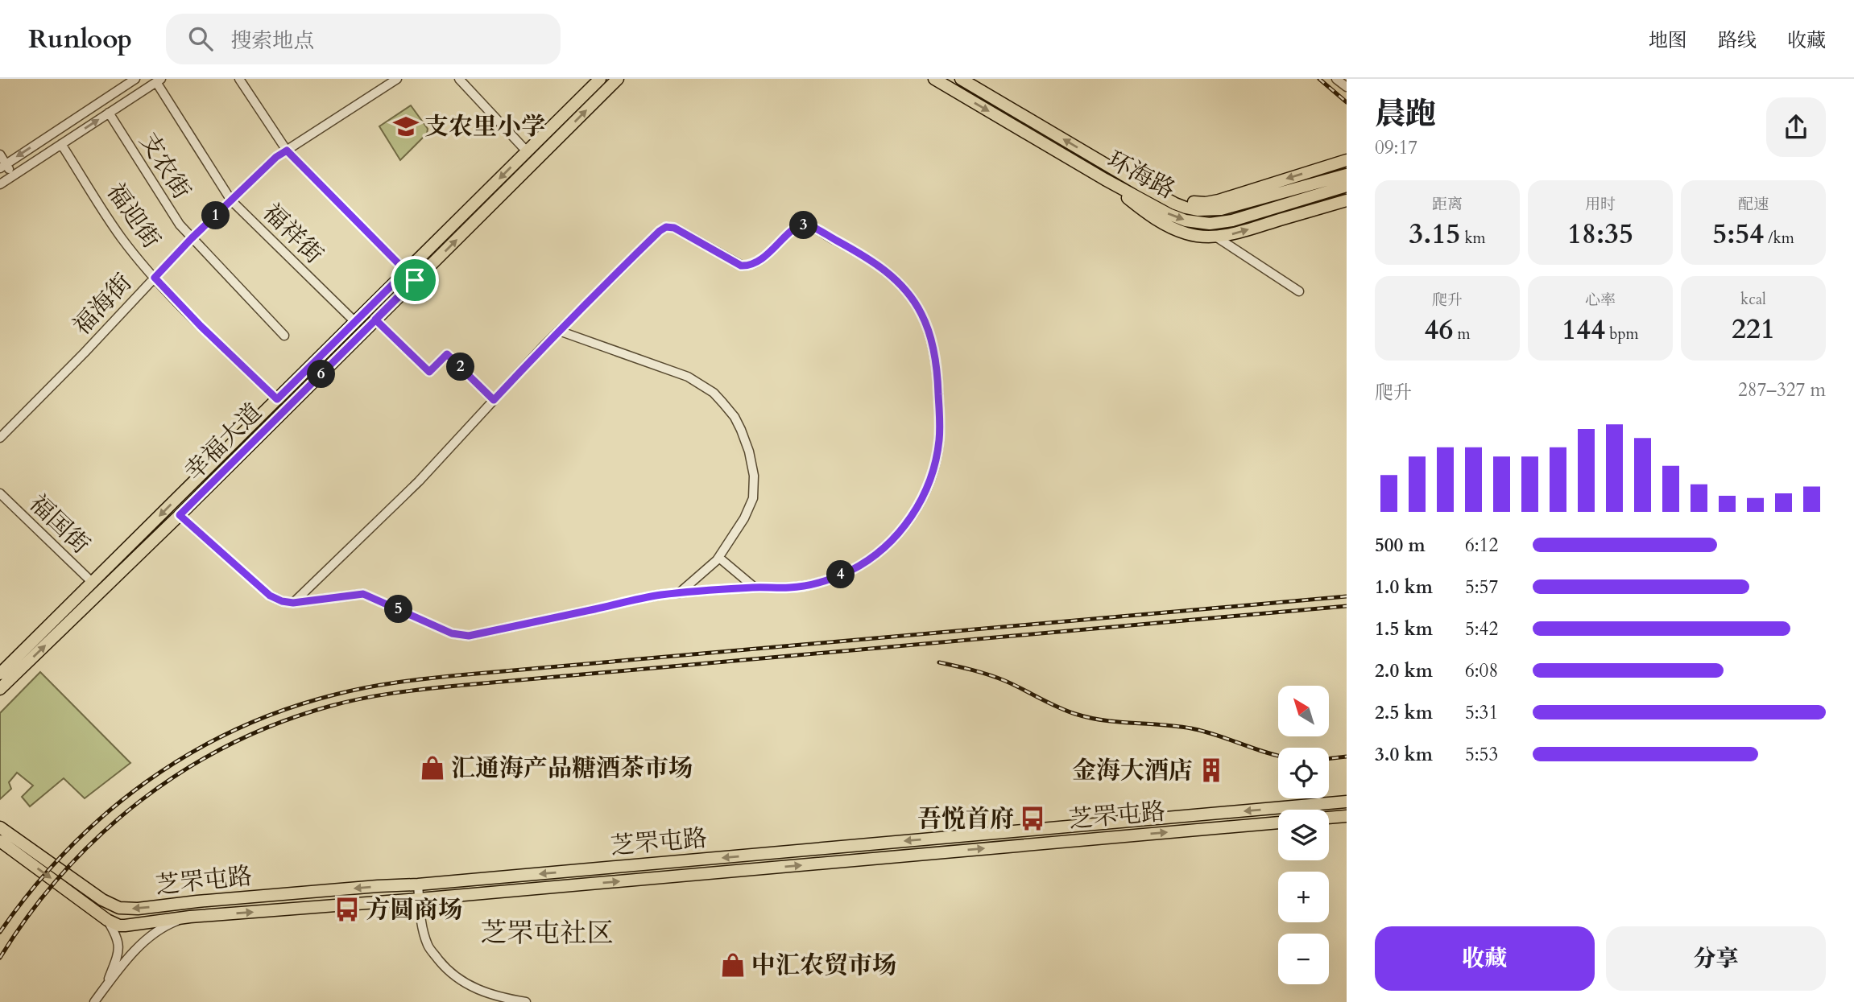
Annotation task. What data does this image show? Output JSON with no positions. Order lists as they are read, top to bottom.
{
  "streets": {
    "main road": ["环海路", "幸福大道", "芝罘屯路"],
    "street": [
      "支农街",
      "福迎街",
      "福祥街",
      "福海街",
      "福国街"
    ]
  },
  "crossings": [
    ["支农街", "福海街"],
    ["福迎街", "福海街"],
    ["福迎街", "幸福大道"],
    ["福祥街", "福海街"],
    ["福祥街", "幸福大道"],
    ["幸福大道", "福国街"]
  ],
  "districts": ["芝罘屯社区"],
  "places": {
    "school or university": ["支农里小学"],
    "shop": ["汇通海产品糖酒茶市场", "中汇农贸市场"],
    "building": ["金海大酒店"],
    "bus stop": ["吾悦首府", "方圆商场"]
  },
  "north": "top left",
  "page": {
    "header": "Runloop",
    "search": "搜索地点",
    "nav": ["地图", "路线", "收藏"],
    "heading": ["晨跑", "09:17"],
    "stats": [
      ["距离", "3.15 km"],
      ["用时", "18:35"],
      ["配速", "5:54 /km"],
      ["爬升", "46 m"],
      ["心率", "144 bpm"],
      ["kcal", "221"]
    ],
    "pins": [
      "1",
      "3",
      "2",
      "6",
      "4",
      "5"
    ],
    "chart": ["爬升", "287–327 m"],
    "list": [
      {
        "name": "500 m",
        "note": "6:12"
      },
      {
        "name": "1.0 km",
        "note": "5:57"
      },
      {
        "name": "1.5 km",
        "note": "5:42"
      },
      {
        "name": "2.0 km",
        "note": "6:08"
      },
      {
        "name": "2.5 km",
        "note": "5:31"
      },
      {
        "name": "3.0 km",
        "note": "5:53"
      }
    ],
    "map_buttons": ["+", "−"],
    "buttons": ["收藏", "分享"]
  }
}
